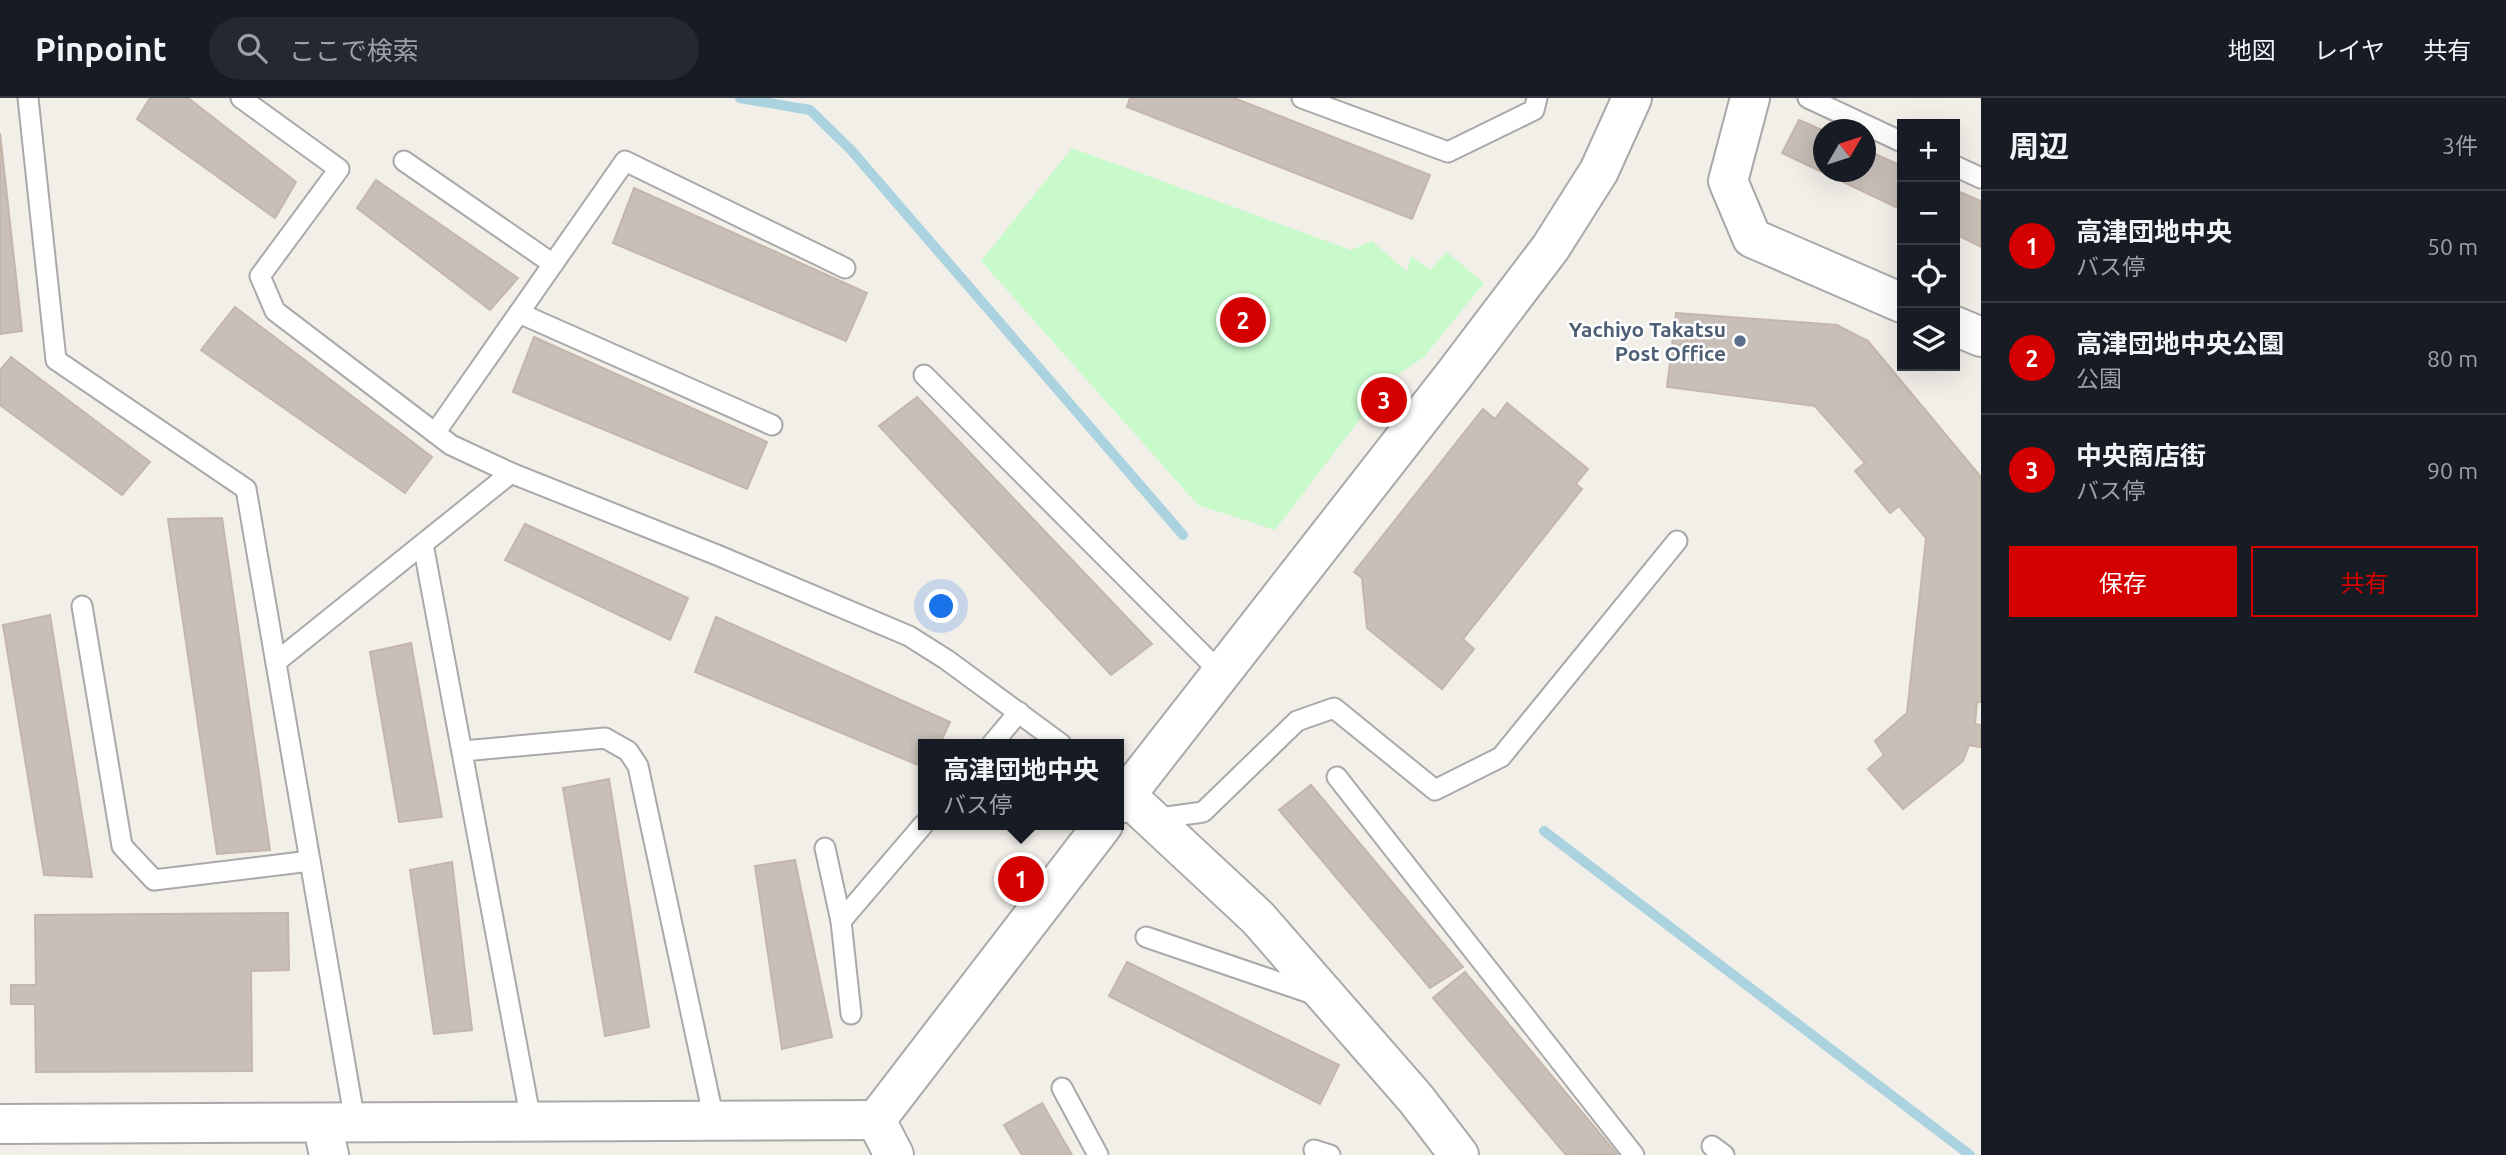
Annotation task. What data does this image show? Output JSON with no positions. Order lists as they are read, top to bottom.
{
  "places": ["Yachiyo Takatsu Post Office"],
  "north": "top right",
  "page": {
    "header": "Pinpoint",
    "search": "ここで検索",
    "nav": ["地図", "レイヤ", "共有"],
    "heading": ["周辺", "3件"],
    "map_buttons": ["+", "−"],
    "list": [
      {
        "mark": "1",
        "name": "高津団地中央",
        "note": "バス停",
        "value": "50 m"
      },
      {
        "mark": "2",
        "name": "高津団地中央公園",
        "note": "公園",
        "value": "80 m"
      },
      {
        "mark": "3",
        "name": "中央商店街",
        "note": "バス停",
        "value": "90 m"
      }
    ],
    "pins": ["2", "3", "1"],
    "buttons": ["保存", "共有"],
    "popup": ["高津団地中央", "バス停"]
  }
}
